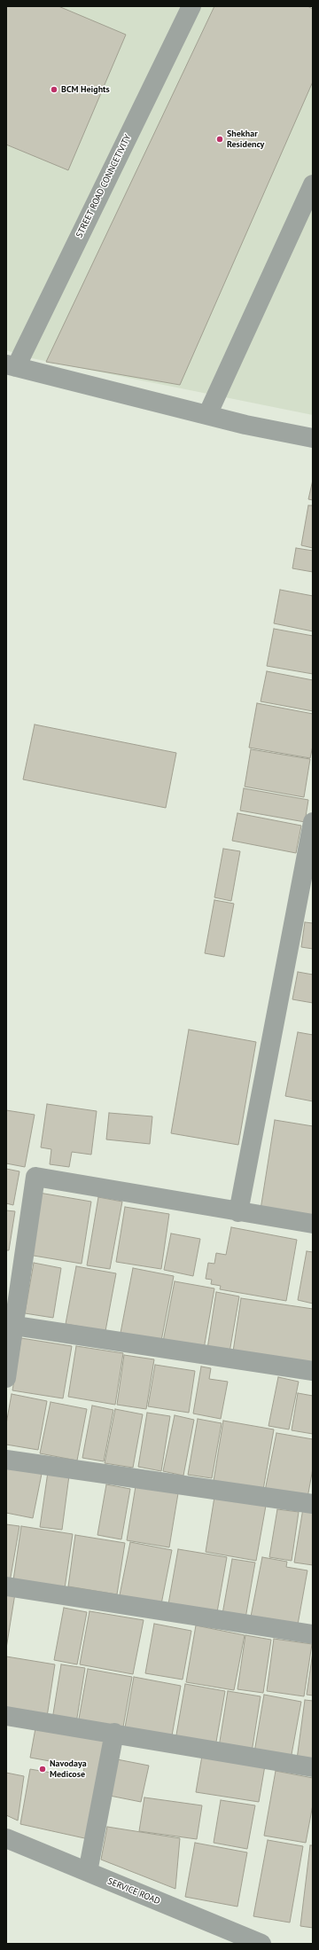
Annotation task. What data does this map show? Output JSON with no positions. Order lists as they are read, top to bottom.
{
  "streets": {
    "street": ["STREET ROAD CONNCETIVITY", "SERVICE ROAD"]
  },
  "places": ["BCM Heights", "Shekhar Residency", "Navodaya Medicose"]
}
